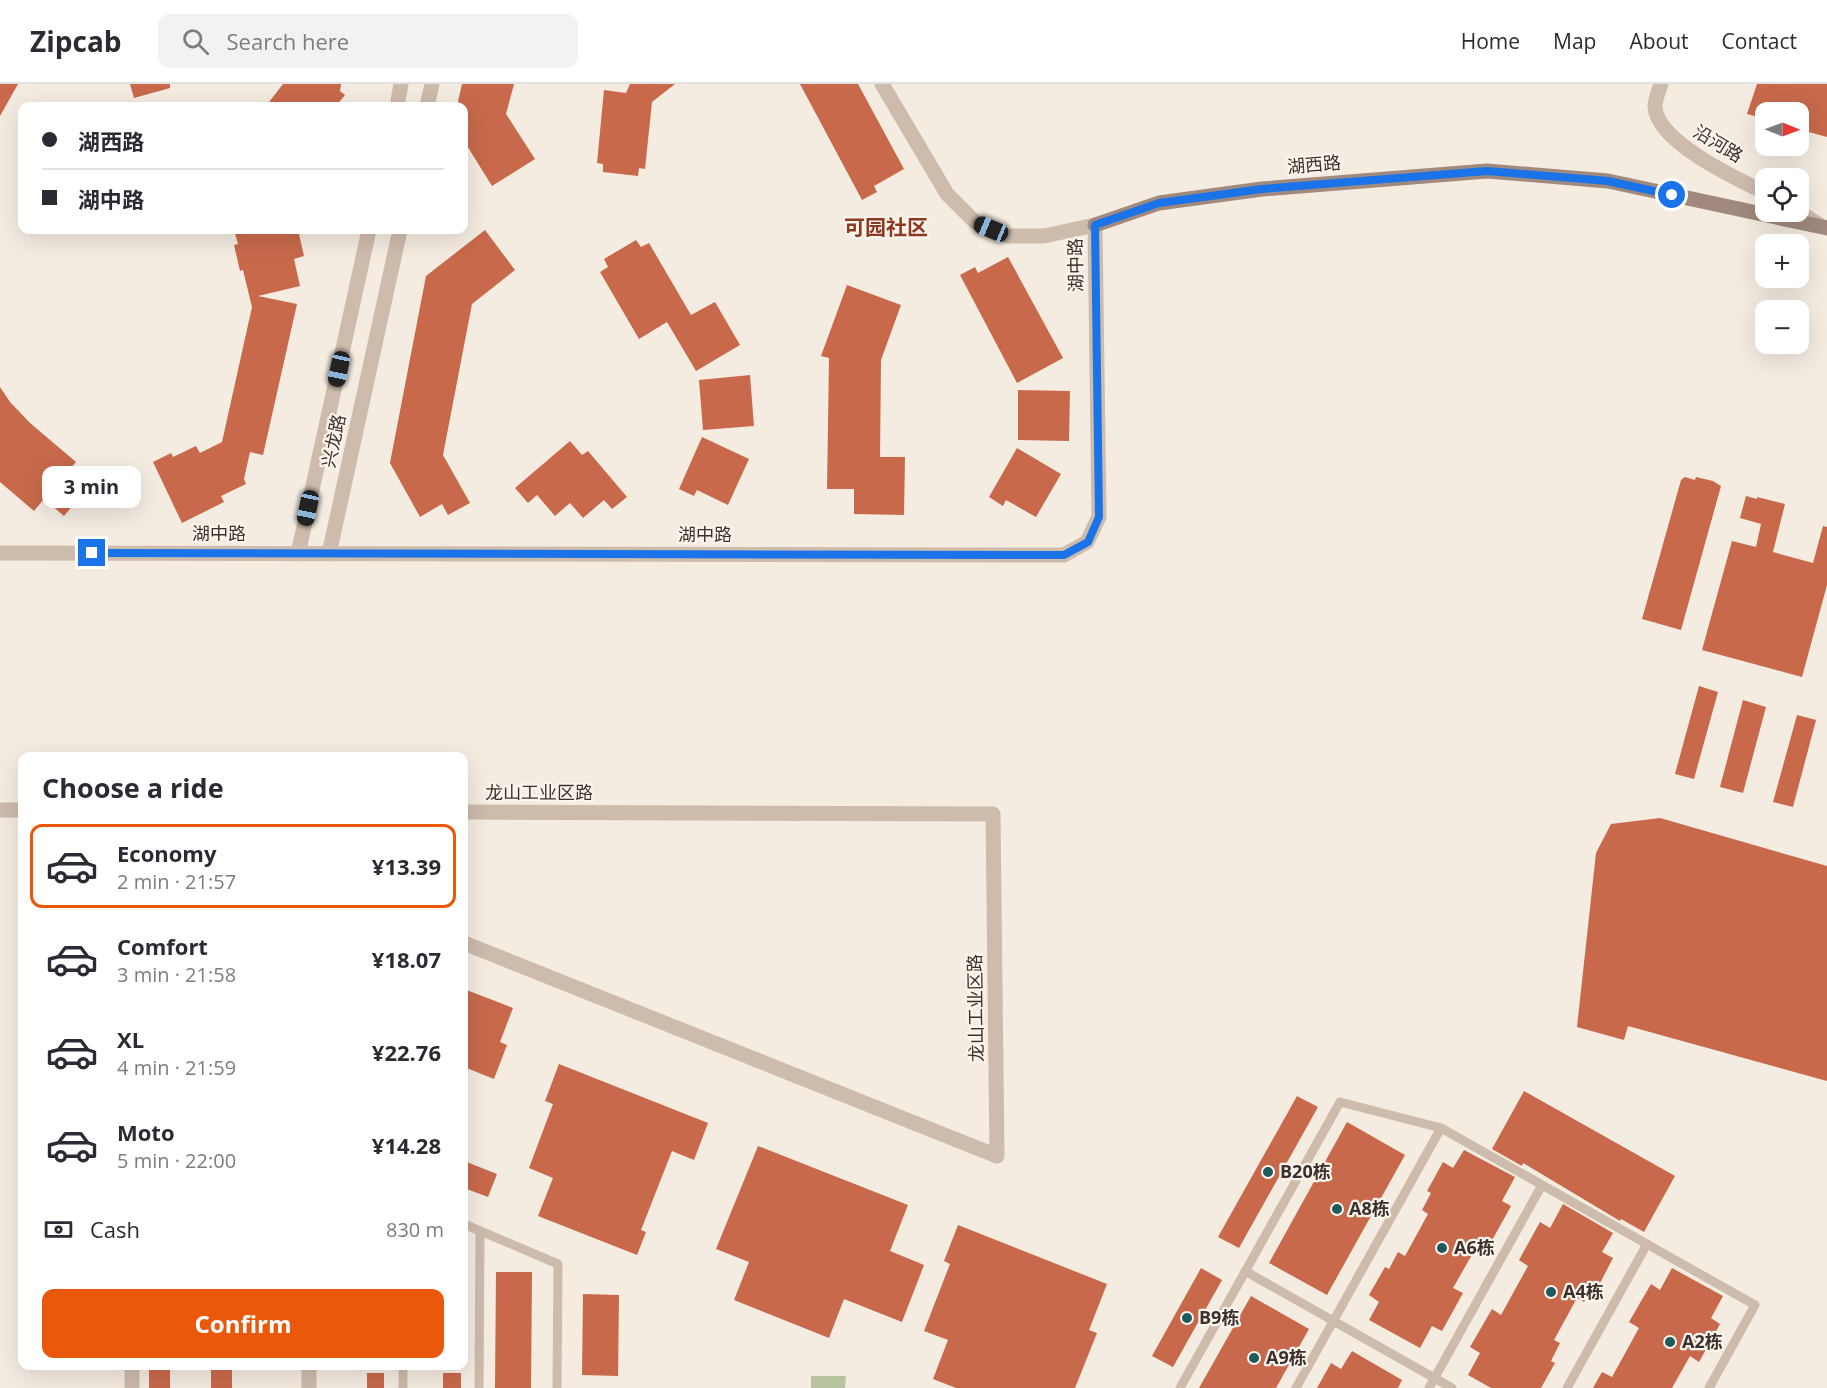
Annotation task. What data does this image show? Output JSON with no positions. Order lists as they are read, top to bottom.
{
  "streets": {
    "street": [
      "沿河路",
      "湖西路",
      "湖中路",
      "兴龙路",
      "龙山工业区路"
    ]
  },
  "crossings": [
    ["湖西路", "湖中路"],
    ["湖中路", "兴龙路"]
  ],
  "districts": ["可园社区"],
  "places": [
    "B20栋",
    "A8栋",
    "A6栋",
    "A4栋",
    "B9栋",
    "A2栋",
    "A9栋"
  ],
  "north": "right",
  "page": {
    "header": "Zipcab",
    "search": "Search here",
    "nav": [
      "Home",
      "Map",
      "About",
      "Contact"
    ],
    "map_buttons": ["+", "−"],
    "banner": ["湖西路", "湖中路"],
    "bubble": "3 min",
    "heading": "Choose a ride",
    "list": [
      {
        "name": "Economy",
        "note": "2 min · 21:57",
        "value": "¥13.39"
      },
      {
        "name": "Comfort",
        "note": "3 min · 21:58",
        "value": "¥18.07"
      },
      {
        "name": "XL",
        "note": "4 min · 21:59",
        "value": "¥22.76"
      },
      {
        "name": "Moto",
        "note": "5 min · 22:00",
        "value": "¥14.28"
      }
    ],
    "pay": ["Cash", "830 m"],
    "buttons": "Confirm"
  }
}
